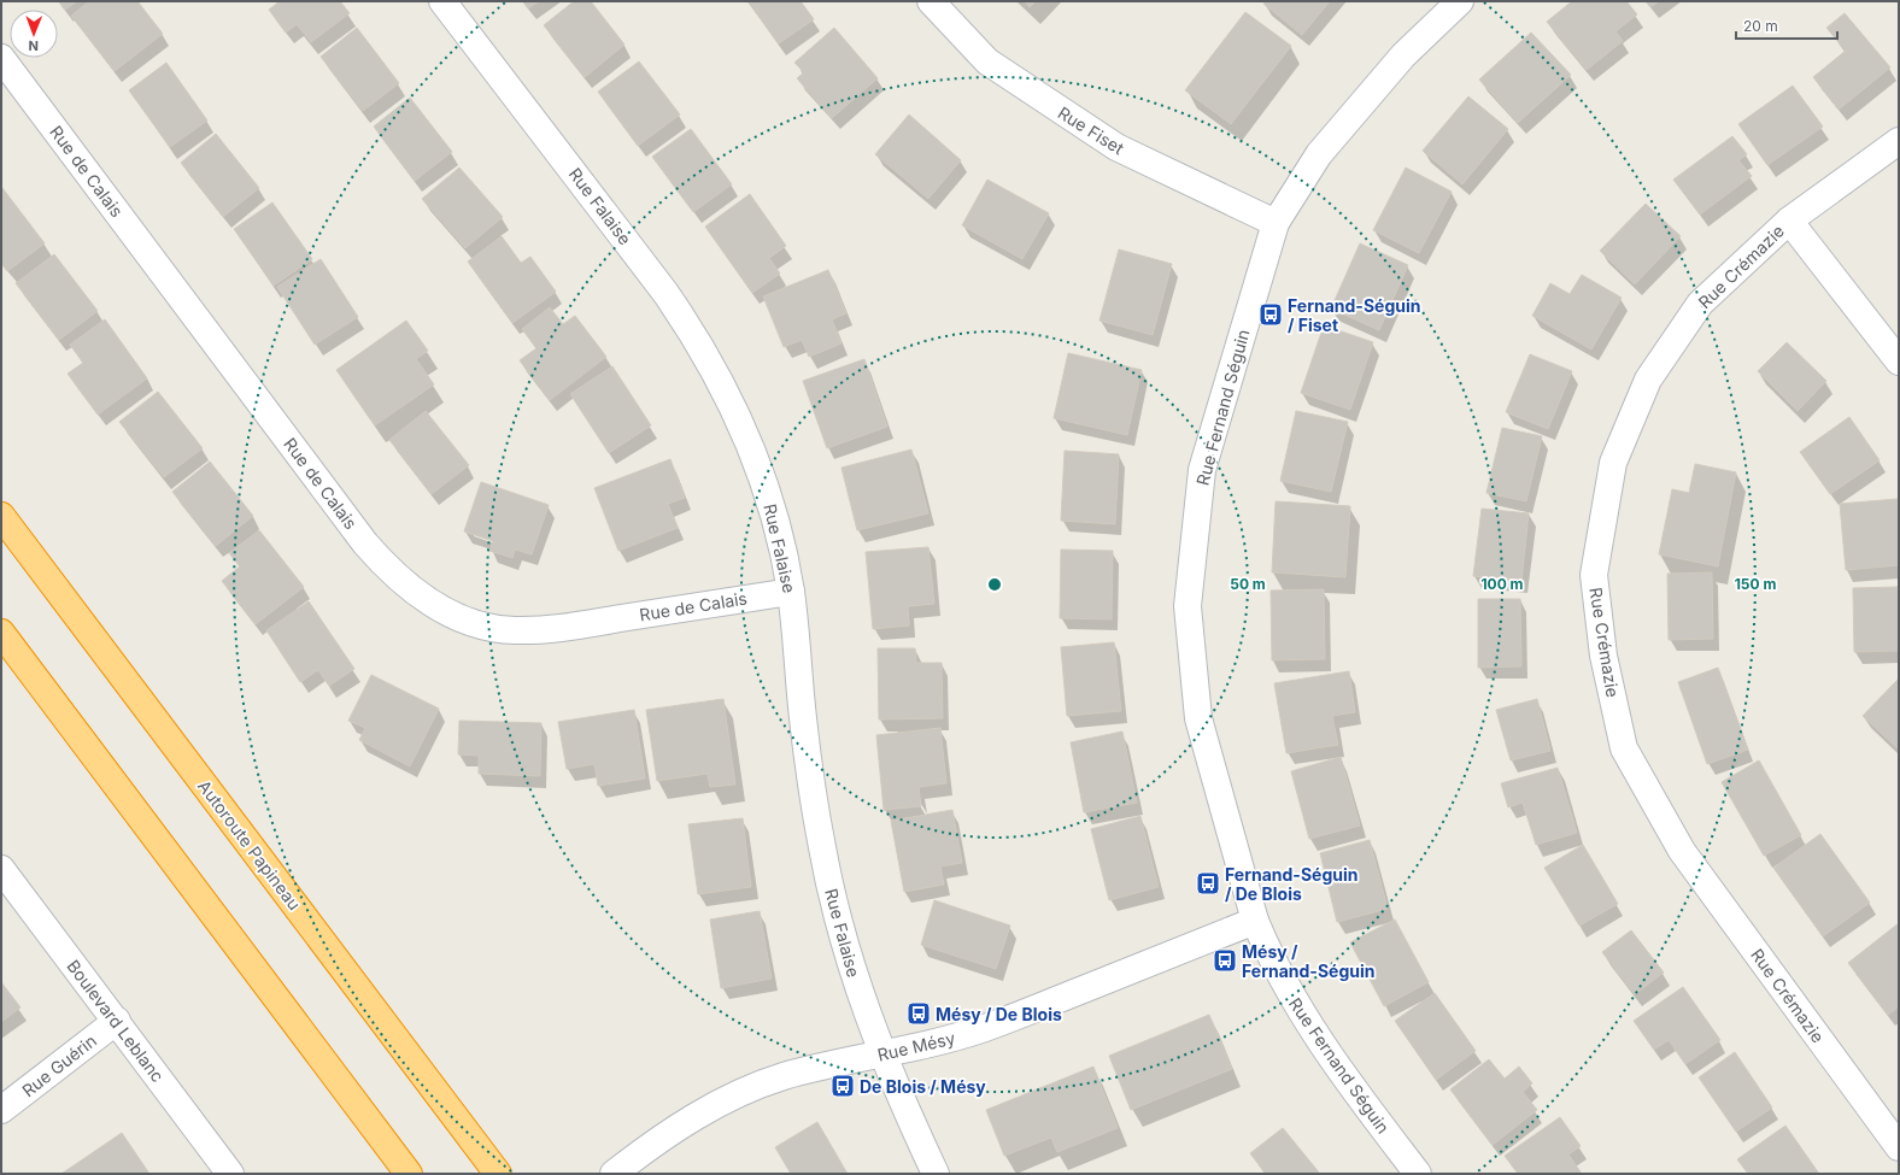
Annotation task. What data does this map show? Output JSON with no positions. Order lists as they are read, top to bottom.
{
  "streets": {
    "highway": ["Autoroute Papineau"],
    "street": [
      "Rue Fiset",
      "Rue de Calais",
      "Rue Falaise",
      "Rue Crémazie",
      "Rue Fernand Séguin",
      "Boulevard Leblanc",
      "Rue Mésy",
      "Rue Guérin"
    ]
  },
  "crossings": [
    ["Rue Fiset", "Rue Fernand Séguin"],
    ["Rue de Calais", "Rue Falaise"],
    ["Rue Falaise", "Rue Mésy"],
    ["Rue Fernand Séguin", "Rue Mésy"],
    ["Boulevard Leblanc", "Rue Guérin"]
  ],
  "places": {
    "bus stop": [
      "Fernand-Séguin / Fiset",
      "Fernand-Séguin / De Blois",
      "Mésy / Fernand-Séguin",
      "Mésy / De Blois",
      "De Blois / Mésy"
    ]
  },
  "scale_bar": "20 m",
  "north": "bottom",
  "rings": ["50 m", "100 m", "150 m"]
}
